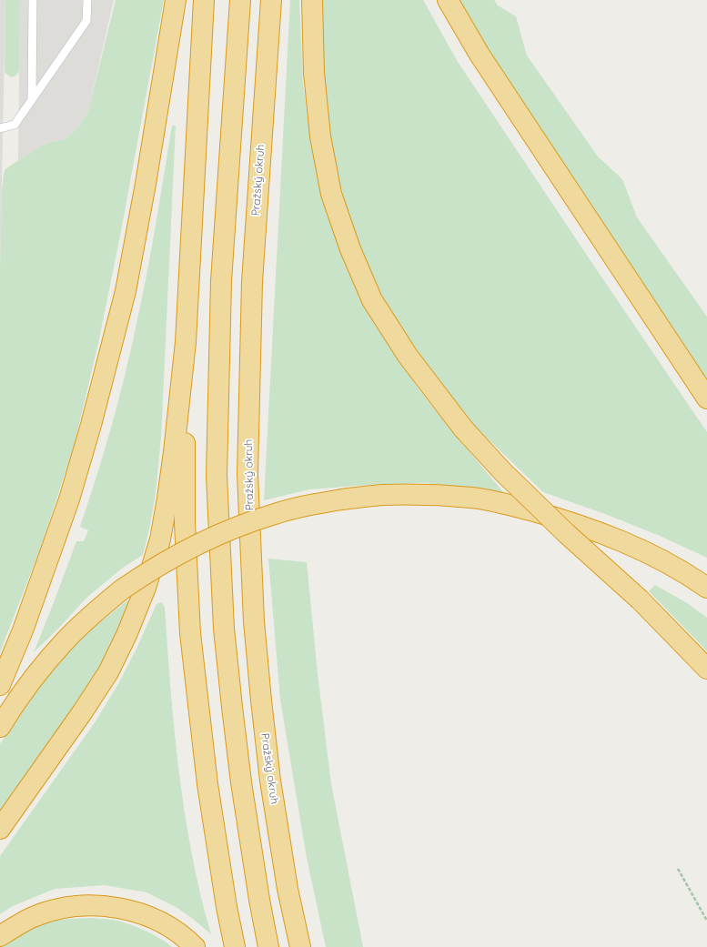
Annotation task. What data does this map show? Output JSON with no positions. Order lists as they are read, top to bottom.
{
  "streets": {
    "highway": ["Pražský okruh"]
  }
}
